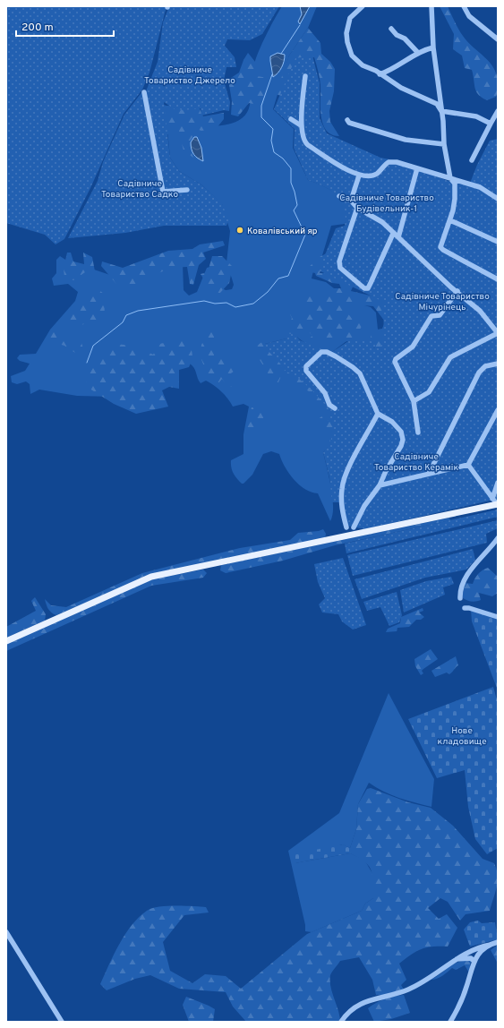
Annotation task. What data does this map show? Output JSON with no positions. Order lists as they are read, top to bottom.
{
  "parks": [
    "Садівниче Товариство Джерело",
    "Садівниче Товариство Садко",
    "Садівниче Товариство Будівельник-1",
    "Садівниче Товариство Мічурінець",
    "Садівниче Товариство Керамік",
    "Нове кладовище"
  ],
  "places": ["Ковалівський яр"],
  "scale_bar": "200 m"
}
